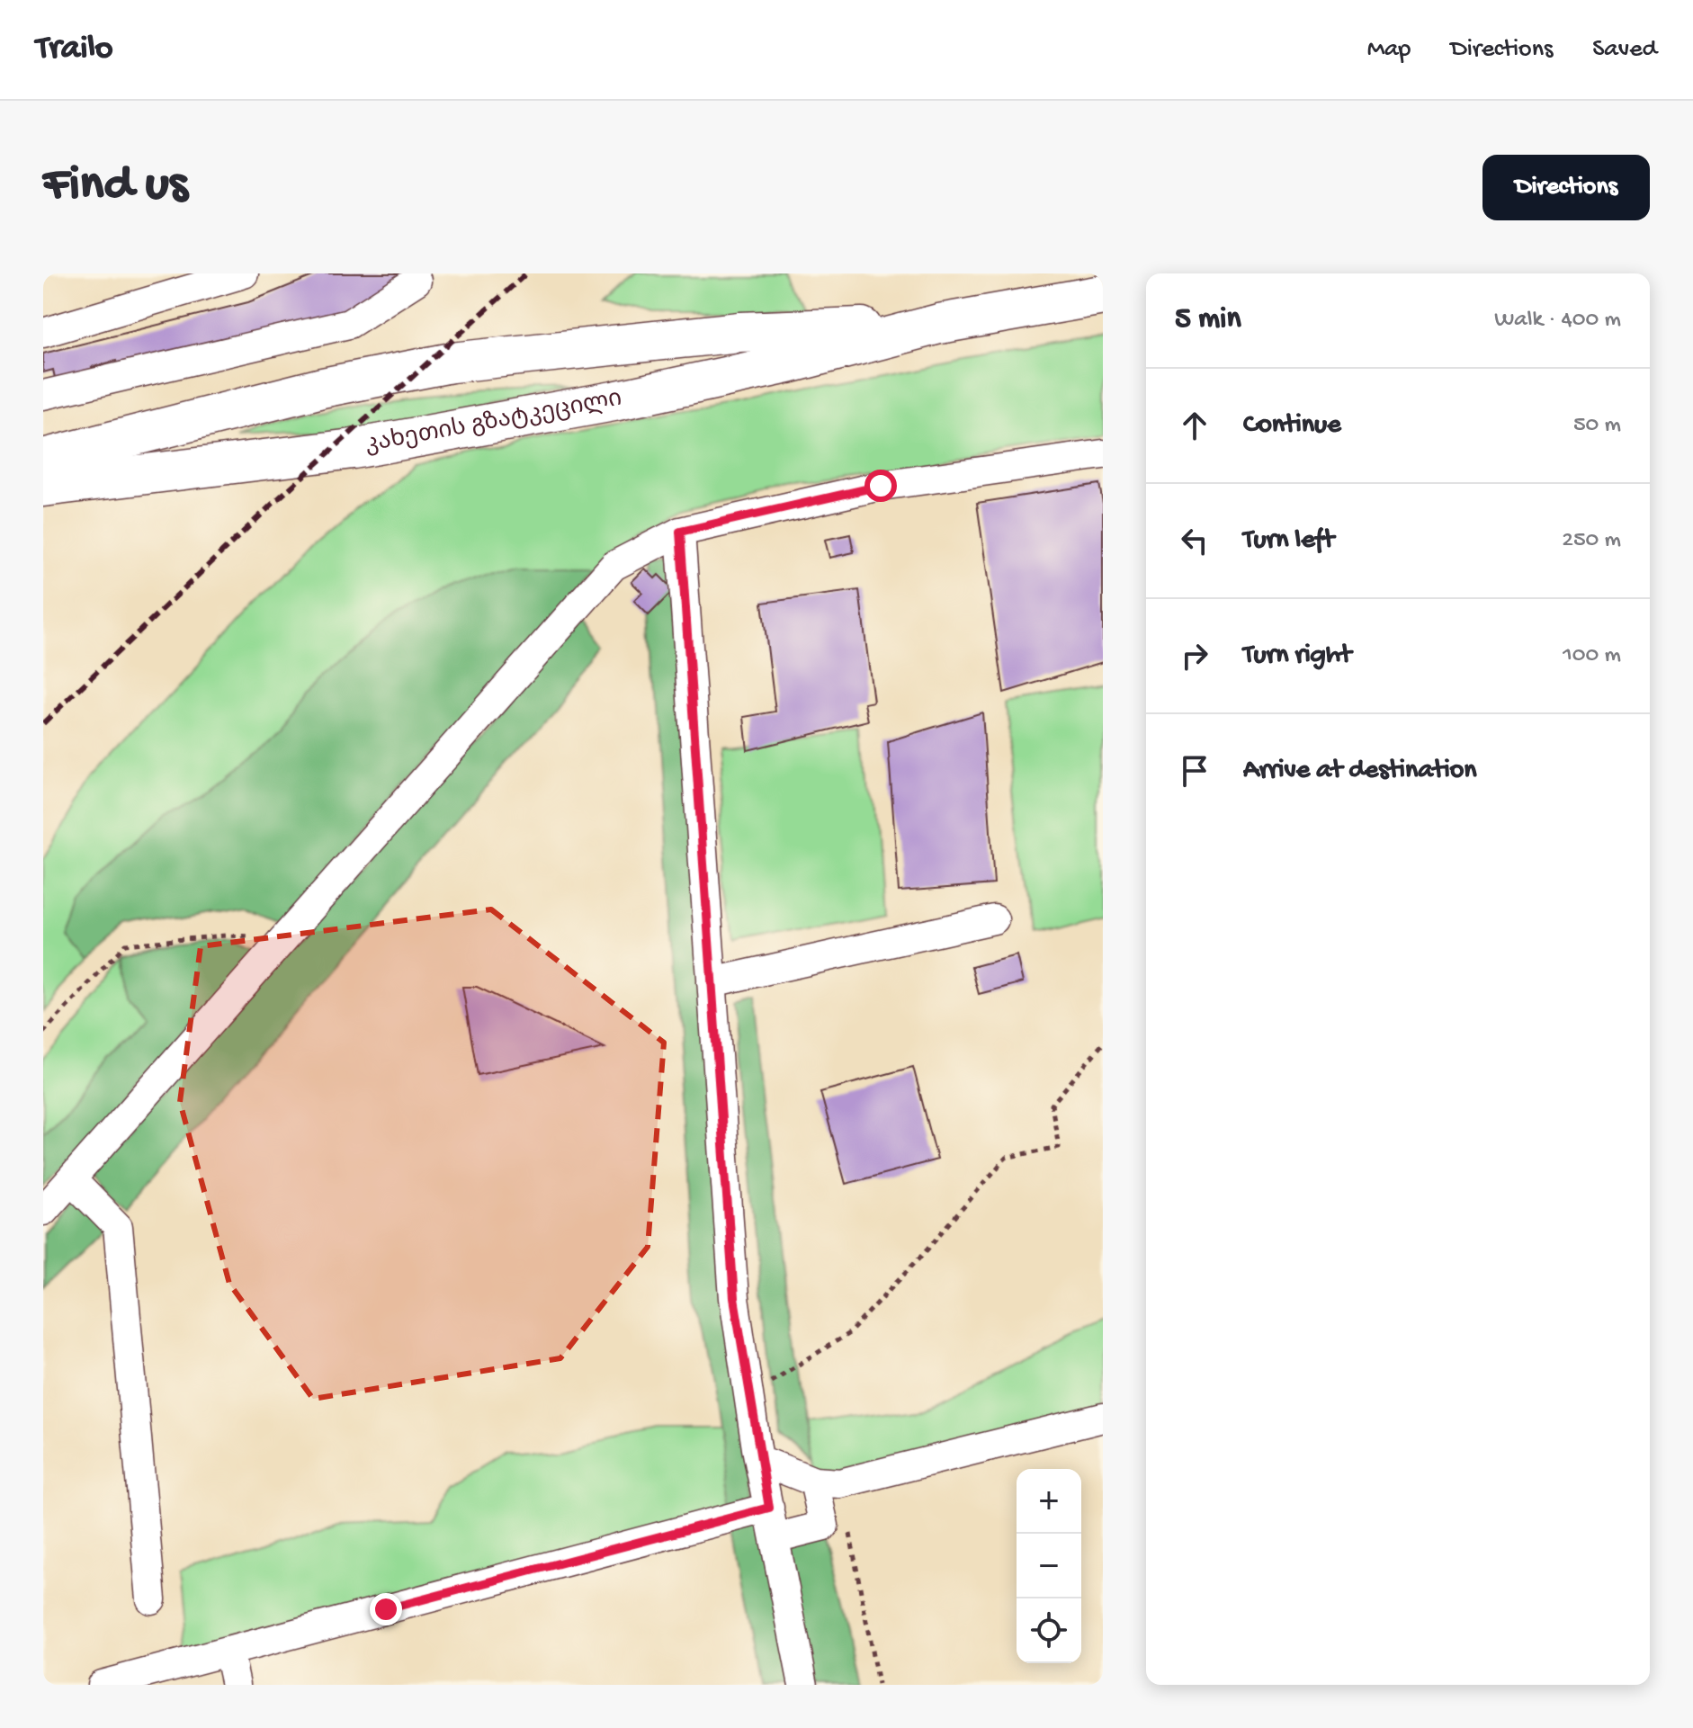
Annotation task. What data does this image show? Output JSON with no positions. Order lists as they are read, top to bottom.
{
  "streets": {
    "highway": ["კახეთის გზატკეცილი"]
  },
  "page": {
    "header": "Trailo",
    "nav": ["Map", "Directions", "Saved"],
    "buttons": "Directions",
    "title": "Find us",
    "heading": ["5 min", "Walk · 400 m"],
    "list": [
      ["Continue", "50 m"],
      ["Turn left", "250 m"],
      ["Turn right", "100 m"],
      "Arrive at destination"
    ],
    "map_buttons": ["+", "−"]
  }
}
